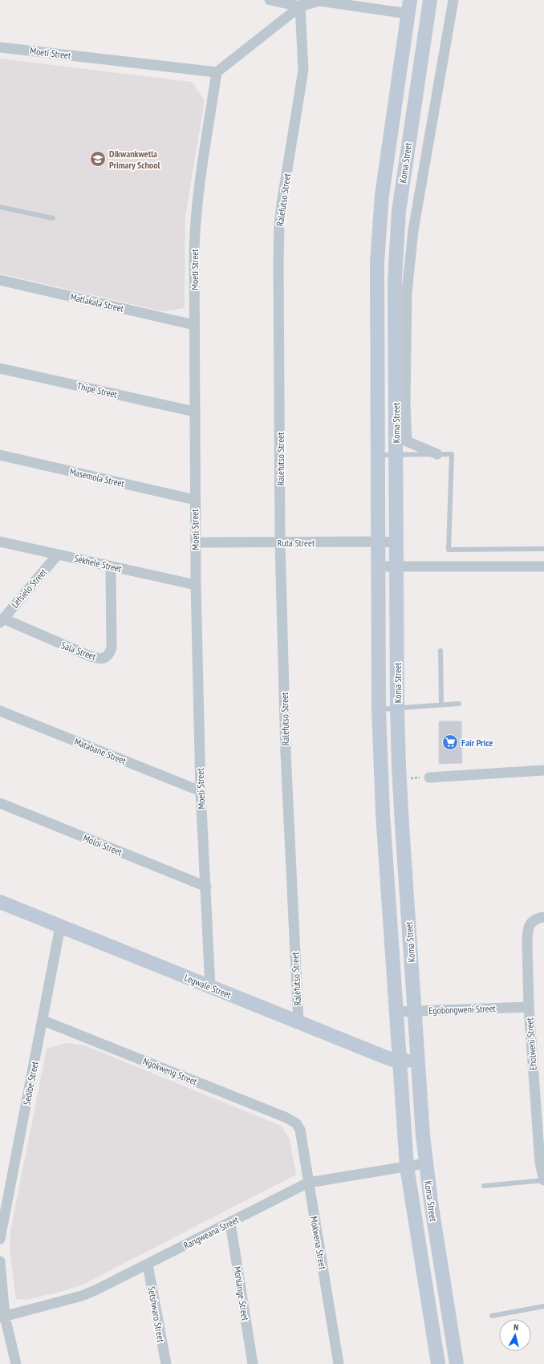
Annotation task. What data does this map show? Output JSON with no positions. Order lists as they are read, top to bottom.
{
  "streets": {
    "main road": ["Koma Street", "Legwale Street"],
    "street": [
      "Moeti Street",
      "Ralefutso Street",
      "Matlakala Street",
      "Thipe Street",
      "Masemola Street",
      "Ruta Street",
      "Sekhele Street",
      "Lefsielo Street",
      "Sala Street",
      "Matabane Street",
      "Moloi Street",
      "Egobongweni Street",
      "Eholweni Street",
      "Ngokweng Street",
      "Sedibe Street",
      "Rangweana Street",
      "Mokwena Street",
      "Mohlange Street",
      "Setshwaro Street"
    ]
  },
  "crossings": [
    ["Moeti Street", "Matlakala Street"],
    ["Moeti Street", "Thipe Street"],
    ["Moeti Street", "Masemola Street"],
    ["Moeti Street", "Ruta Street"],
    ["Moeti Street", "Sekhele Street"],
    ["Moeti Street", "Matabane Street"],
    ["Moeti Street", "Moloi Street"],
    ["Moeti Street", "Legwale Street"],
    ["Koma Street", "Ruta Street"],
    ["Koma Street", "Legwale Street"],
    ["Koma Street", "Egobongweni Street"],
    ["Koma Street", "Rangweana Street"],
    ["Ralefutso Street", "Ruta Street"],
    ["Ralefutso Street", "Legwale Street"],
    ["Sekhele Street", "Lefsielo Street"],
    ["Sekhele Street", "Sala Street"],
    ["Lefsielo Street", "Sala Street"],
    ["Legwale Street", "Sedibe Street"],
    ["Egobongweni Street", "Eholweni Street"],
    ["Ngokweng Street", "Sedibe Street"],
    ["Ngokweng Street", "Mokwena Street"],
    ["Rangweana Street", "Mokwena Street"],
    ["Rangweana Street", "Mohlange Street"],
    ["Rangweana Street", "Setshwaro Street"]
  ],
  "places": {
    "school or university": ["Dikwankwetla Primary School"],
    "supermarket": ["Fair Price"]
  },
  "north": "top"
}
